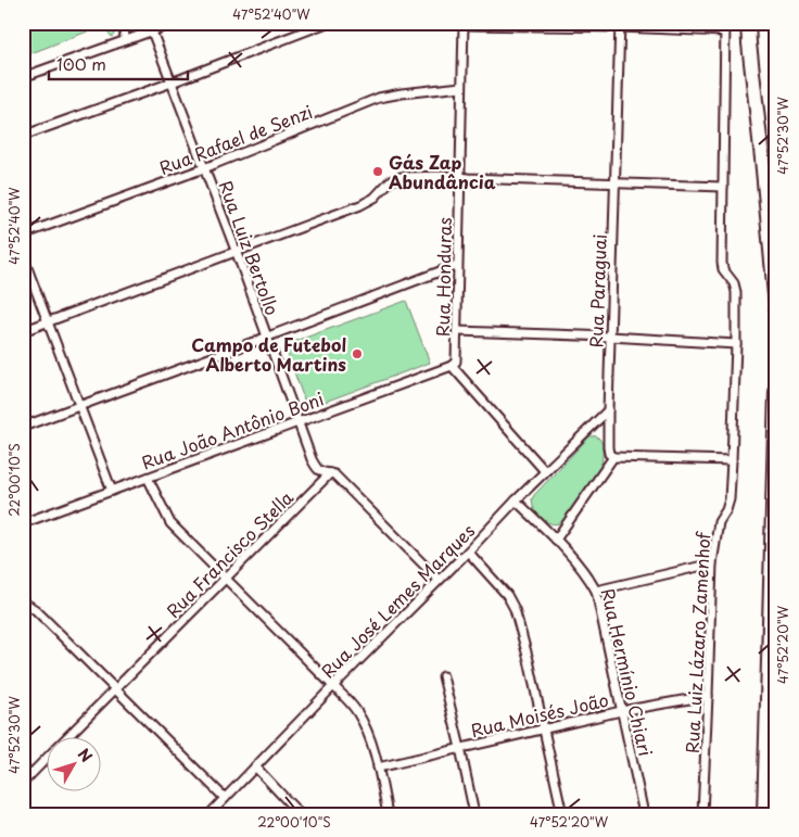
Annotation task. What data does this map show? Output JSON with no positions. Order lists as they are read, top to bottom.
{
  "streets": {
    "street": [
      "Rua Rafael de Senzi",
      "Rua Luiz Bertollo",
      "Rua Honduras",
      "Rua Paraguai",
      "Rua João Antônio Boni",
      "Rua Francisco Stella",
      "Rua José Lemes Marques",
      "Rua Luiz Lázaro Zamenhof",
      "Rua Hermínio Chiari",
      "Rua Moisés João"
    ]
  },
  "crossings": [
    ["Rua Rafael de Senzi", "Rua Luiz Bertollo"],
    ["Rua Rafael de Senzi", "Rua Honduras"],
    ["Rua Luiz Bertollo", "Rua João Antônio Boni"],
    ["Rua Luiz Bertollo", "Rua Francisco Stella"],
    ["Rua Luiz Bertollo", "Rua José Lemes Marques"],
    ["Rua Honduras", "Rua João Antônio Boni"],
    ["Rua Paraguai", "Rua José Lemes Marques"],
    ["Rua José Lemes Marques", "Rua Hermínio Chiari"],
    ["Rua Luiz Lázaro Zamenhof", "Rua Moisés João"],
    ["Rua Hermínio Chiari", "Rua Moisés João"]
  ],
  "places": ["Gás Zap Abundância", "Campo de Futebol Alberto Martins"],
  "scale_bar": "100 m",
  "north": "top right",
  "coordinates": [
    "47°52'40\"W",
    "47°52'30\"W",
    "22°00'10\"S",
    "47°52'20\"W"
  ]
}
